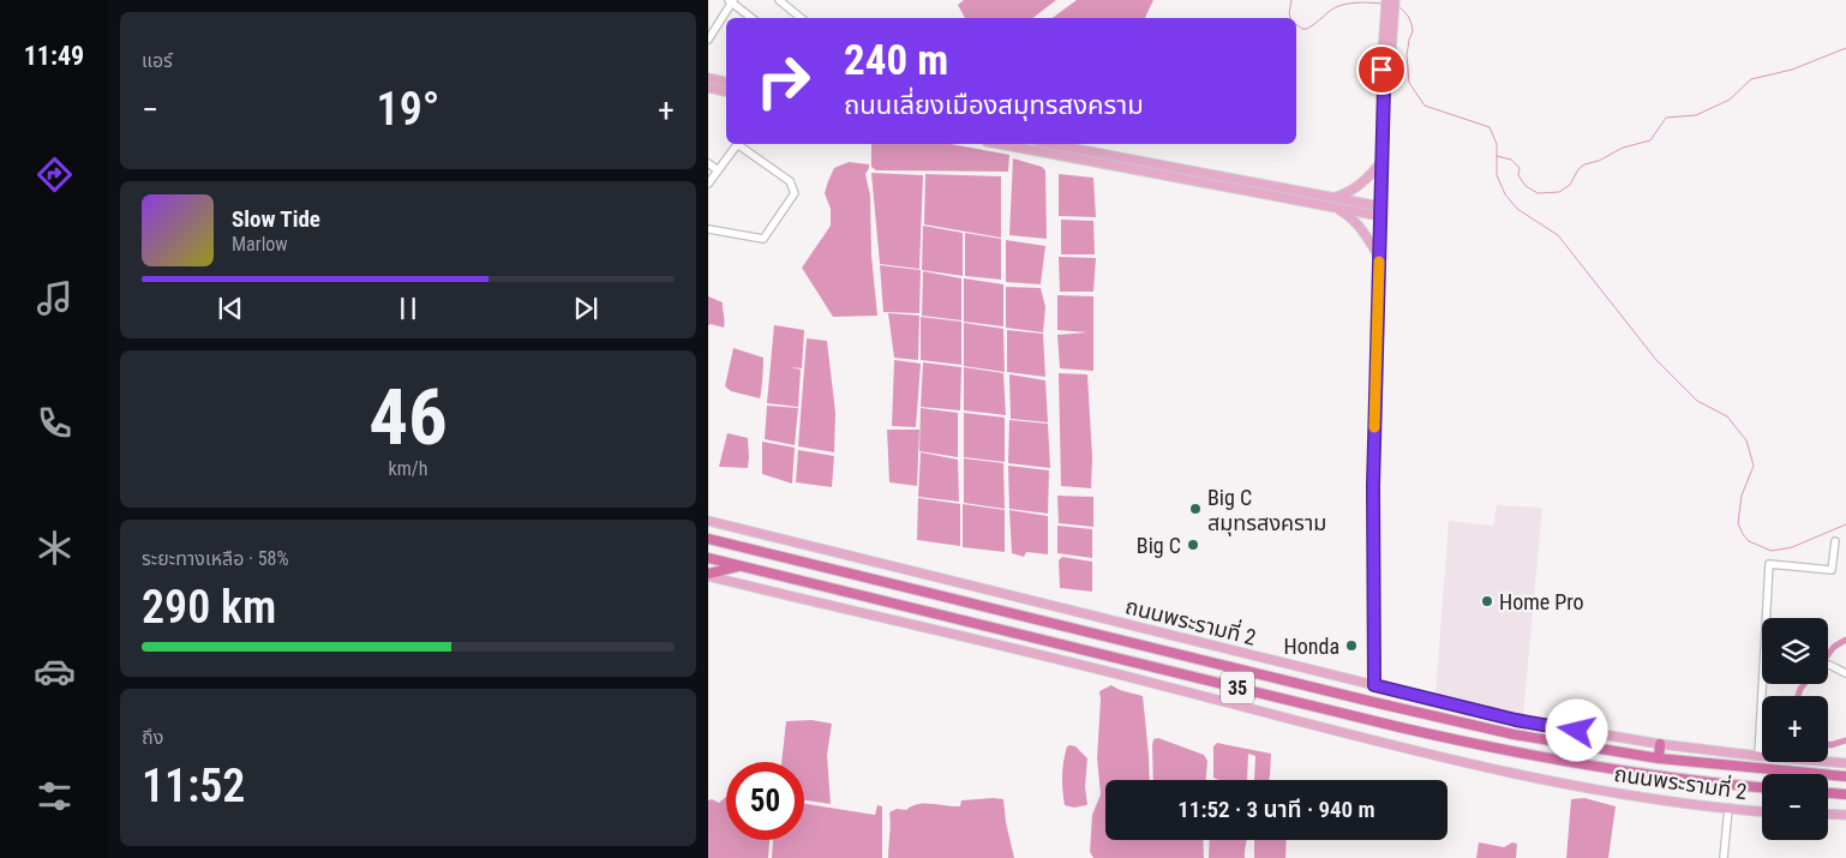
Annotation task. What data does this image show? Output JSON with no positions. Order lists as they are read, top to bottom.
{
  "streets": {
    "highway": ["ถนนพระรามที่ 2", "35"]
  },
  "places": [
    "Big C สมุทรสงคราม",
    "Big C",
    "Home Pro",
    "Honda"
  ],
  "page": {
    "tabs": "11:49",
    "tile": [
      "แอร์",
      ["46", "km/h"],
      ["ระยะทางเหลือ · 58%", "290 km"],
      ["ถึง", "11:52"]
    ],
    "turn": ["240 m", "ถนนเลี่ยงเมืองสมุทรสงคราม"],
    "heat": ["−", "19°", "+"],
    "song": ["Slow Tide", "Marlow"],
    "map_buttons": ["+", "−"],
    "limit": "50",
    "trip": "11:52 · 3 นาที · 940 m"
  }
}
